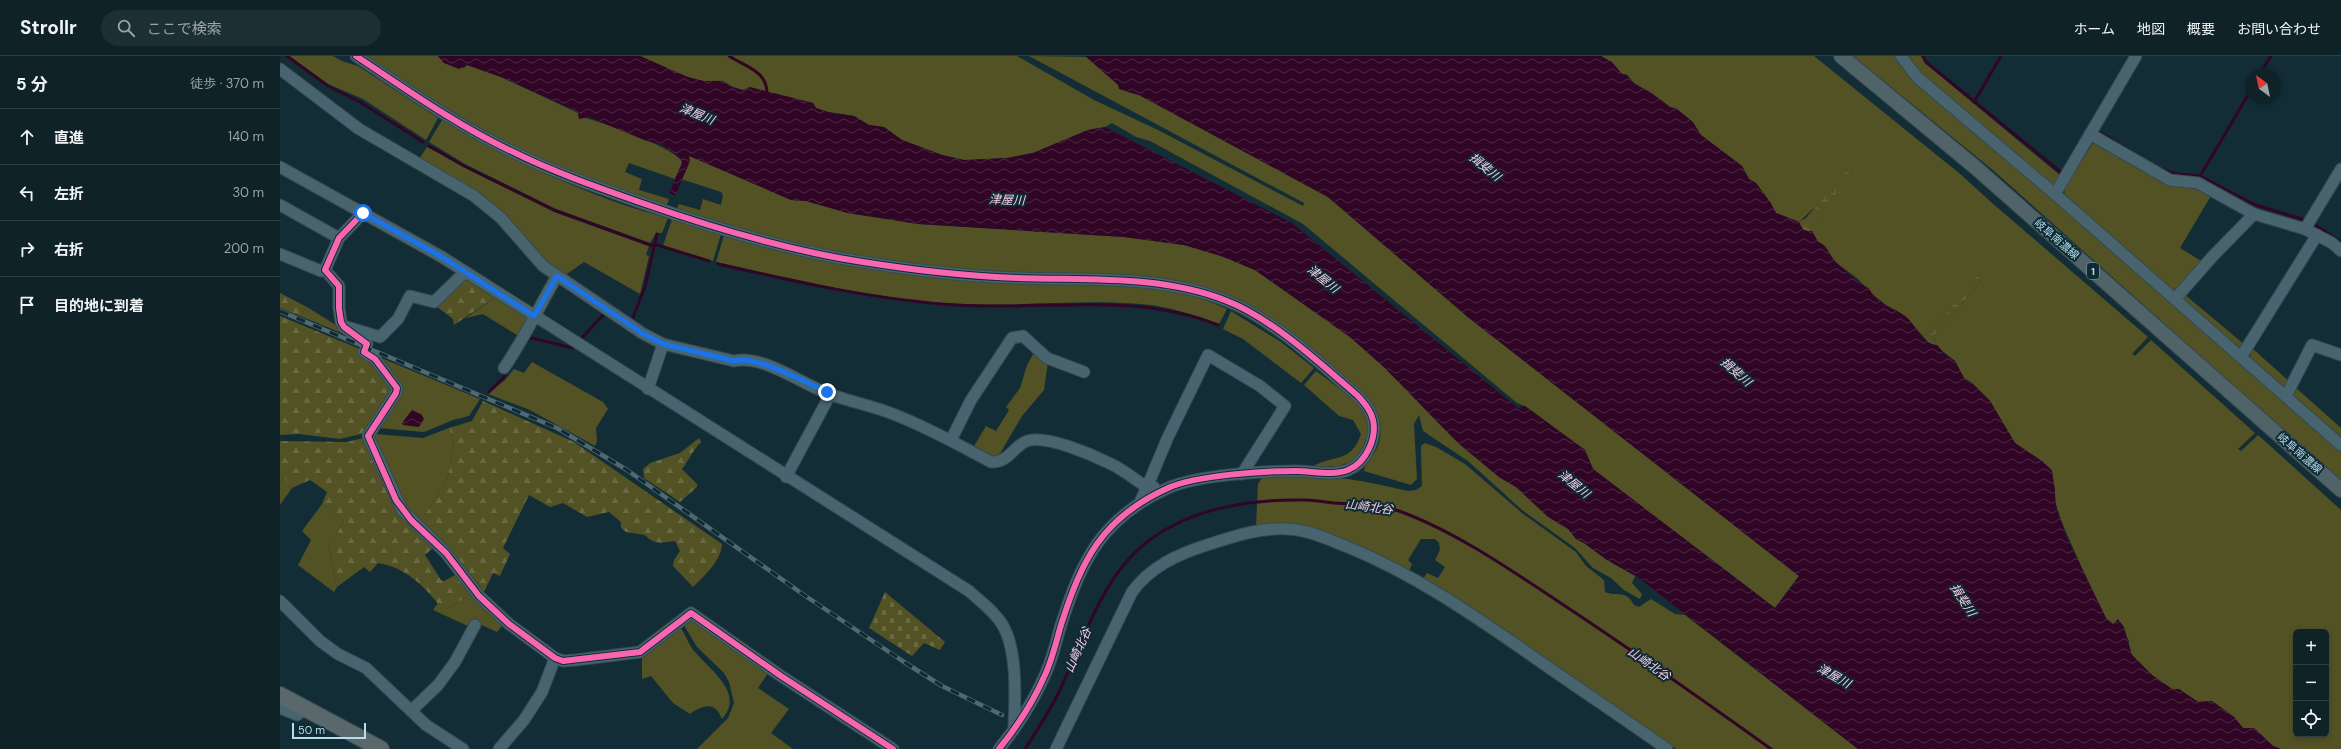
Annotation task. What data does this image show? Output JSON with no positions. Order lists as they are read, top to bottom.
{
  "streets": {
    "main road": ["岐阜南濃線", "1"]
  },
  "water": ["津屋川", "揖斐川", "山崎北谷"],
  "scale_bar": "50 m",
  "north": "top left",
  "page": {
    "header": "Strollr",
    "search": "ここで検索",
    "nav": [
      "ホーム",
      "地図",
      "概要",
      "お問い合わせ"
    ],
    "heading": ["5 分", "徒歩 · 370 m"],
    "list": [
      ["直進", "140 m"],
      ["左折", "30 m"],
      ["右折", "200 m"],
      "目的地に到着"
    ],
    "map_buttons": ["+", "−"],
    "scale": "50 m"
  }
}
